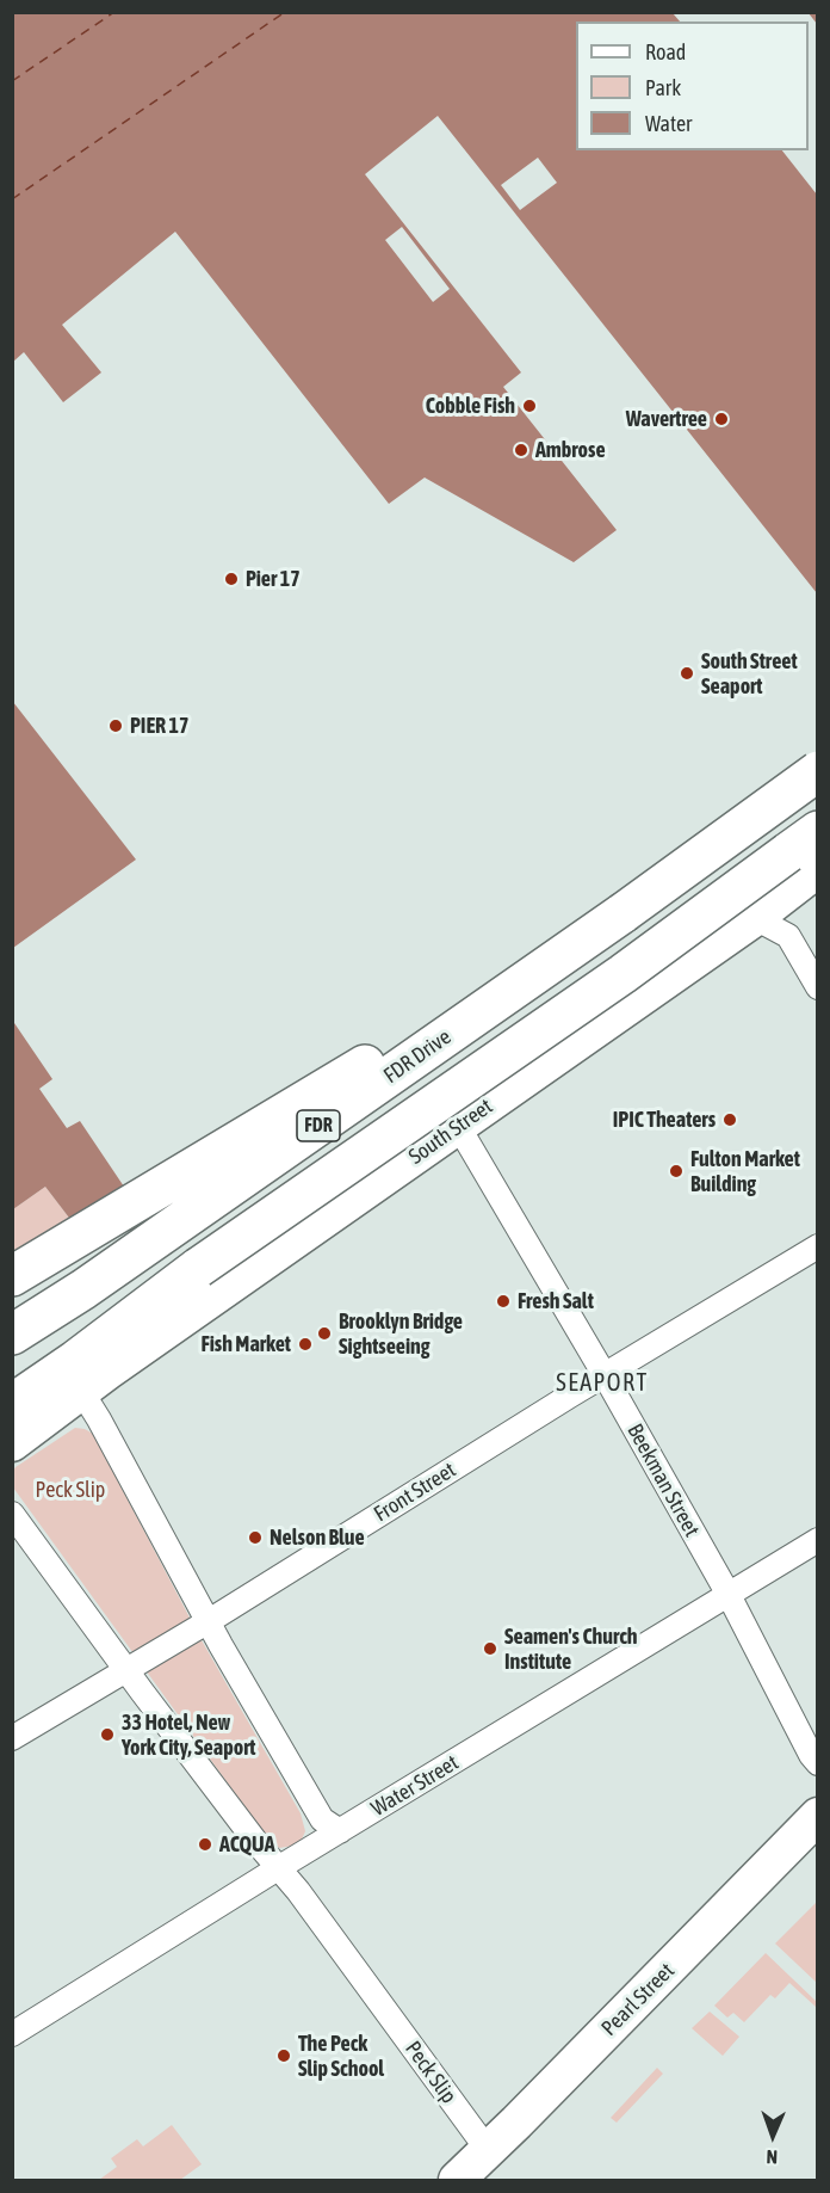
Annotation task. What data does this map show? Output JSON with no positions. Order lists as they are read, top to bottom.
{
  "streets": {
    "highway": ["FDR Drive", "FDR"],
    "main road": ["South Street", "Pearl Street"],
    "street": [
      "Beekman Street",
      "Front Street",
      "Water Street",
      "Peck Slip"
    ]
  },
  "crossings": [
    ["South Street", "Beekman Street"],
    ["Beekman Street", "Front Street"],
    ["Beekman Street", "Water Street"],
    ["Front Street", "Peck Slip"],
    ["Water Street", "Peck Slip"],
    ["Pearl Street", "Peck Slip"]
  ],
  "districts": ["SEAPORT"],
  "parks": ["Peck Slip"],
  "places": [
    "Cobble Fish",
    "Wavertree",
    "Ambrose",
    "Pier 17",
    "South Street Seaport",
    "PIER 17",
    "IPIC Theaters",
    "Fulton Market Building",
    "Fresh Salt",
    "Brooklyn Bridge Sightseeing",
    "Fish Market",
    "Nelson Blue",
    "Seamen's Church Institute",
    "33 Hotel, New York City, Seaport",
    "ACQUA",
    "The Peck Slip School"
  ],
  "legend": ["Road", "Park", "Water"],
  "north": "bottom"
}
